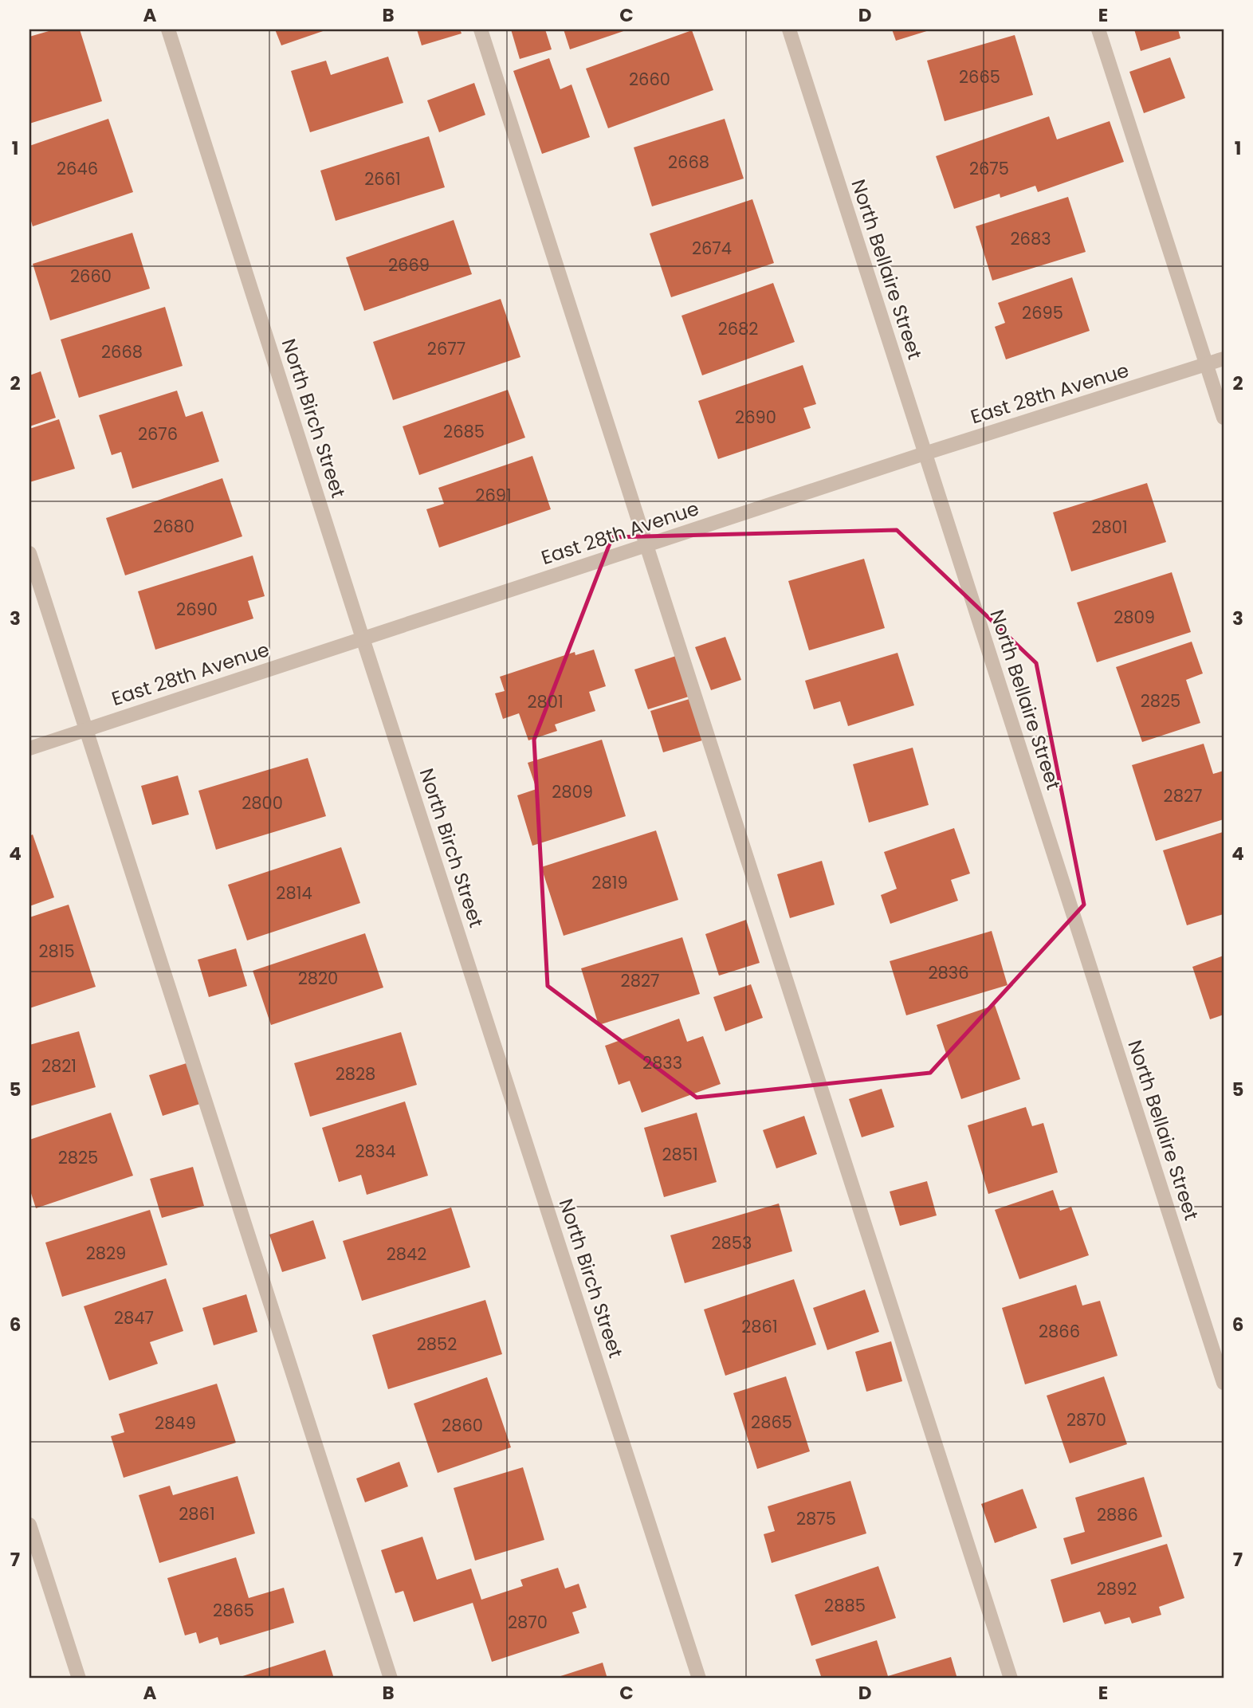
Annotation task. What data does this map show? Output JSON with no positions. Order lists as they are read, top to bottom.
{
  "streets": {
    "street": ["North Bellaire Street", "East 28th Avenue", "North Birch Street"]
  },
  "crossings": [
    ["North Bellaire Street", "East 28th Avenue"],
    ["East 28th Avenue", "North Birch Street"]
  ],
  "house_numbers": [
    "2665",
    "2660",
    "2668",
    "2646",
    "2675",
    "2661",
    "2683",
    "2674",
    "2669",
    "2660",
    "2695",
    "2682",
    "2677",
    "2668",
    "2690",
    "2685",
    "2676",
    "2691",
    "2680",
    "2801",
    "2690",
    "2809",
    "2825",
    "2801",
    "2809",
    "2827",
    "2800",
    "2819",
    "2814",
    "2815",
    "2836",
    "2820",
    "2827",
    "2833",
    "2821",
    "2828",
    "2834",
    "2851",
    "2825",
    "2853",
    "2829",
    "2842",
    "2847",
    "2861",
    "2866",
    "2852",
    "2870",
    "2865",
    "2849",
    "2860",
    "2861",
    "2886",
    "2875",
    "2892",
    "2885",
    "2865",
    "2870"
  ],
  "grid": {
    "columns": [
      "A",
      "B",
      "C",
      "D",
      "E"
    ],
    "rows": [
      "1",
      "2",
      "3",
      "4",
      "5",
      "6",
      "7"
    ]
  }
}
